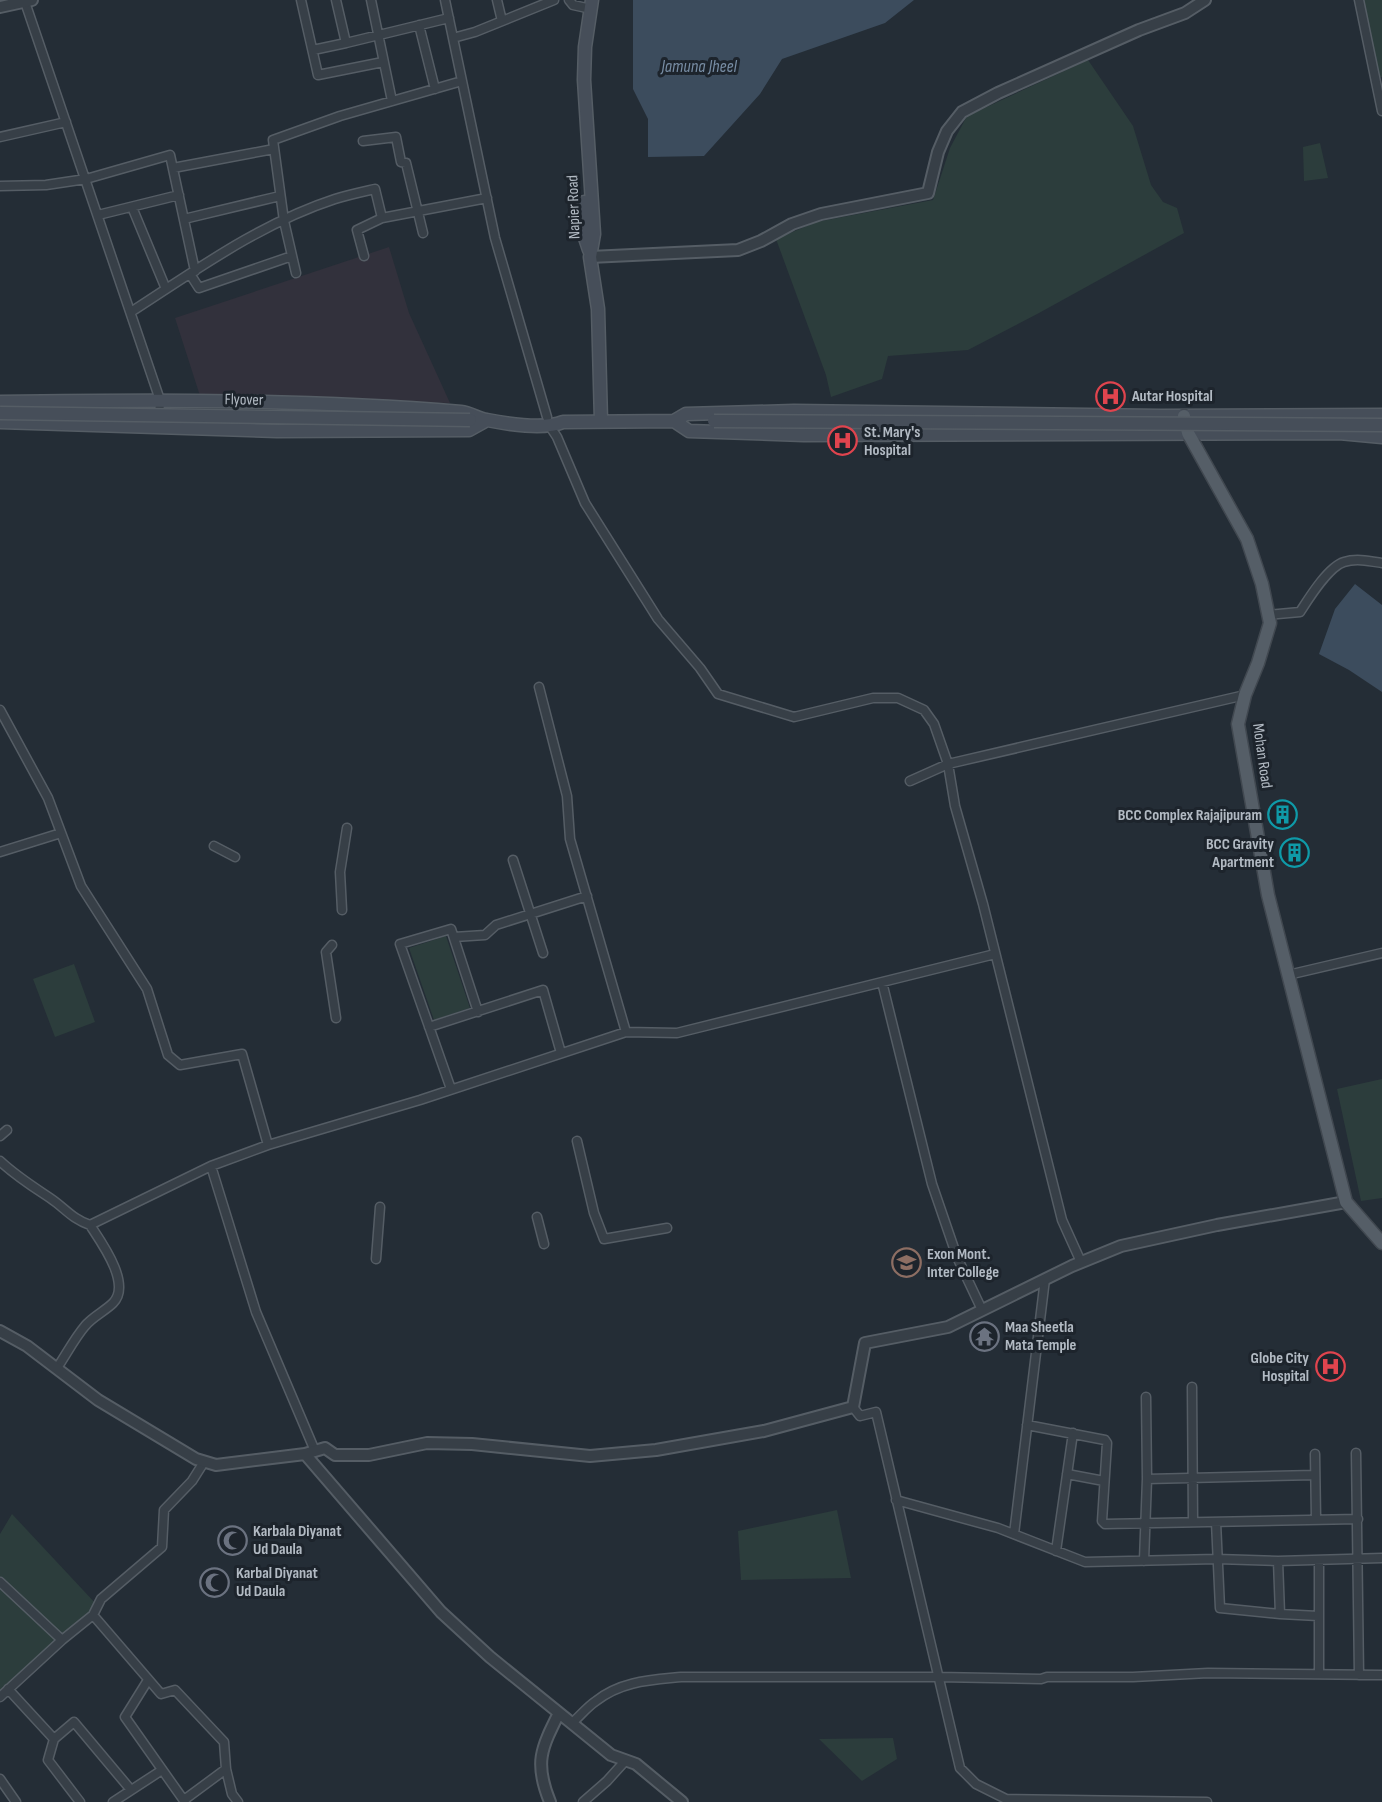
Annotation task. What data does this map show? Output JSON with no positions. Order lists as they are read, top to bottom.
{
  "streets": {
    "main road": ["Napier Road", "Flyover", "Mohan Road"]
  },
  "water": ["Jamuna Jheel"],
  "places": {
    "hospital": ["Autar Hospital", "St. Mary's Hospital", "Globe City Hospital"],
    "building": ["BCC Complex Rajajipuram", "BCC Gravity Apartment"],
    "school or university": ["Exon Mont. Inter College"],
    "temple": ["Maa Sheetla Mata Temple"],
    "mosque": ["Karbala Diyanat Ud Daula", "Karbal Diyanat Ud Daula"]
  }
}
